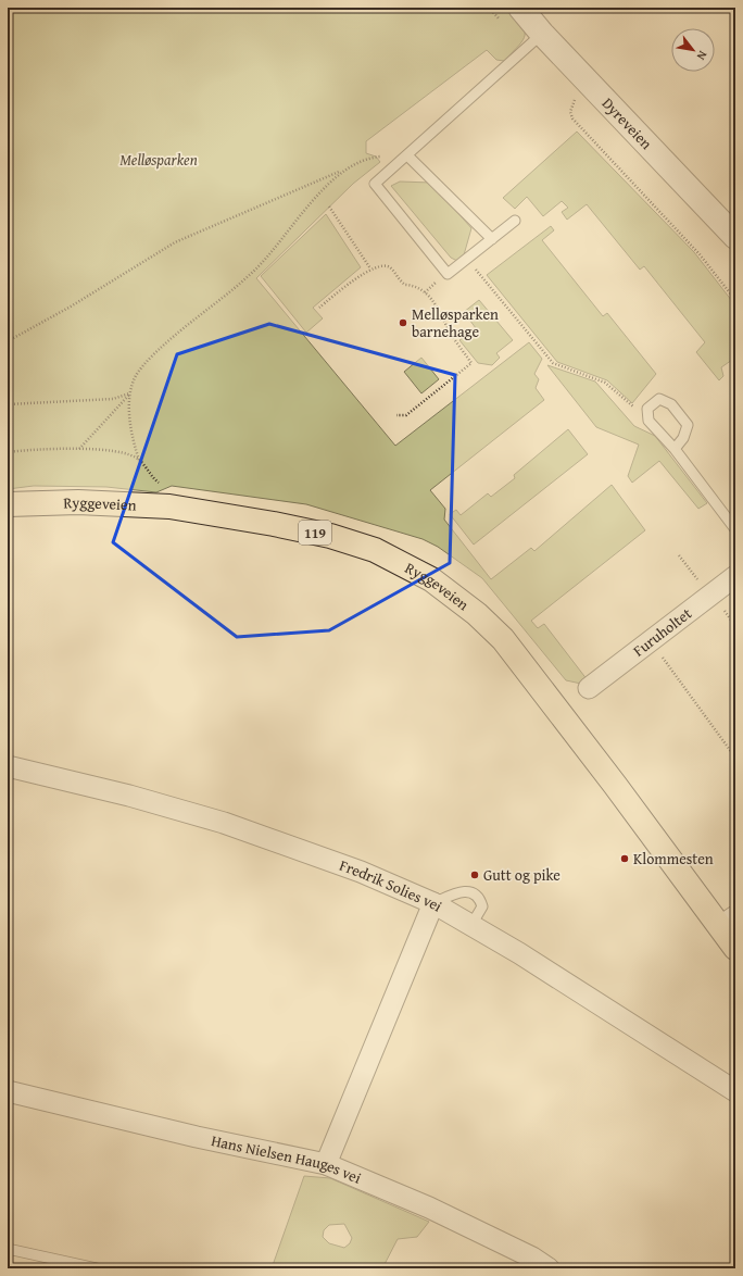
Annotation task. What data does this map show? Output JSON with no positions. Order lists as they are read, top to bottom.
{
  "streets": {
    "main road": ["Ryggeveien", "119"],
    "street": [
      "Dyreveien",
      "Furuholtet",
      "Fredrik Solies vei",
      "Hans Nielsen Hauges vei"
    ]
  },
  "parks": ["Melløsparken"],
  "places": ["Melløsparken barnehage", "Klommesten", "Gutt og pike"],
  "north": "bottom right"
}
